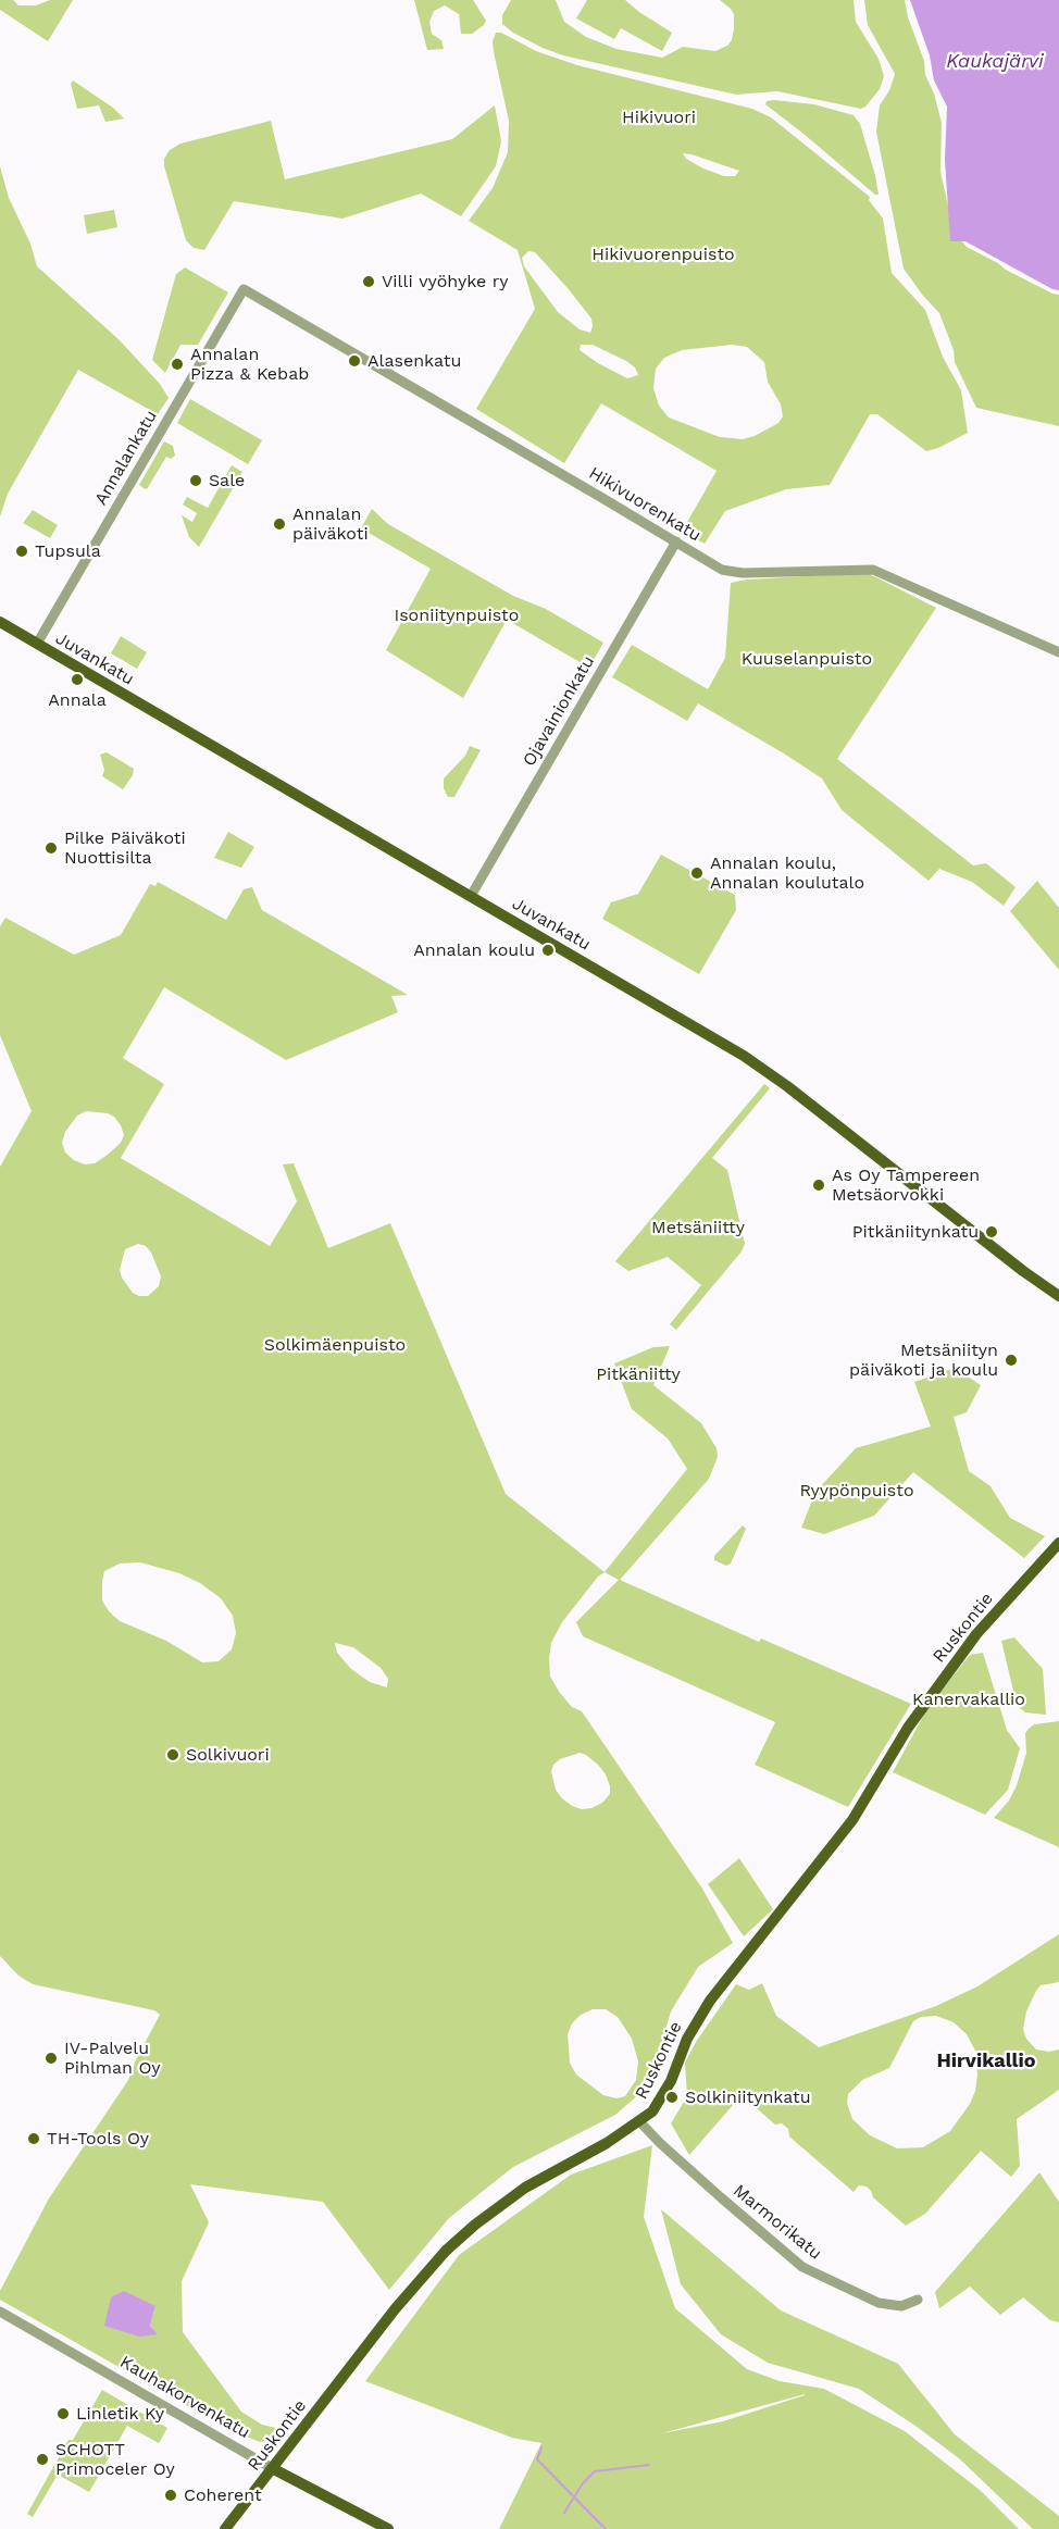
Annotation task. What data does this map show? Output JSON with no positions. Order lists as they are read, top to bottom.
{
  "streets": {
    "main road": ["Juvankatu", "Ruskontie", "Kauhakorvenkatu"],
    "street": [
      "Annalankatu",
      "Hikivuorenkatu",
      "Ojavainionkatu",
      "Marmorikatu"
    ]
  },
  "crossings": [
    ["Annalankatu", "Hikivuorenkatu"],
    ["Annalankatu", "Juvankatu"],
    ["Hikivuorenkatu", "Ojavainionkatu"],
    ["Juvankatu", "Ojavainionkatu"],
    ["Ruskontie", "Marmorikatu"],
    ["Ruskontie", "Kauhakorvenkatu"]
  ],
  "districts": ["Hirvikallio"],
  "water": ["Kaukajärvi"],
  "parks": [
    "Hikivuori",
    "Hikivuorenpuisto",
    "Isoniitynpuisto",
    "Kuuselanpuisto",
    "Metsäniitty",
    "Solkimäenpuisto",
    "Pitkäniitty",
    "Ryypönpuisto",
    "Kanervakallio"
  ],
  "places": [
    "Villi vyöhyke ry",
    "Alasenkatu",
    "Annalan Pizza & Kebab",
    "Sale",
    "Annalan päiväkoti",
    "Tupsula",
    "Annala",
    "Pilke Päiväkoti Nuottisilta",
    "Annalan koulu, Annalan koulutalo",
    "Annalan koulu",
    "As Oy Tampereen Metsäorvokki",
    "Pitkäniitynkatu",
    "Metsäniityn päiväkoti ja koulu",
    "Solkivuori",
    "IV-Palvelu Pihlman Oy",
    "Solkiniitynkatu",
    "TH-Tools Oy",
    "Linletik Ky",
    "SCHOTT Primoceler Oy",
    "Coherent"
  ]
}
